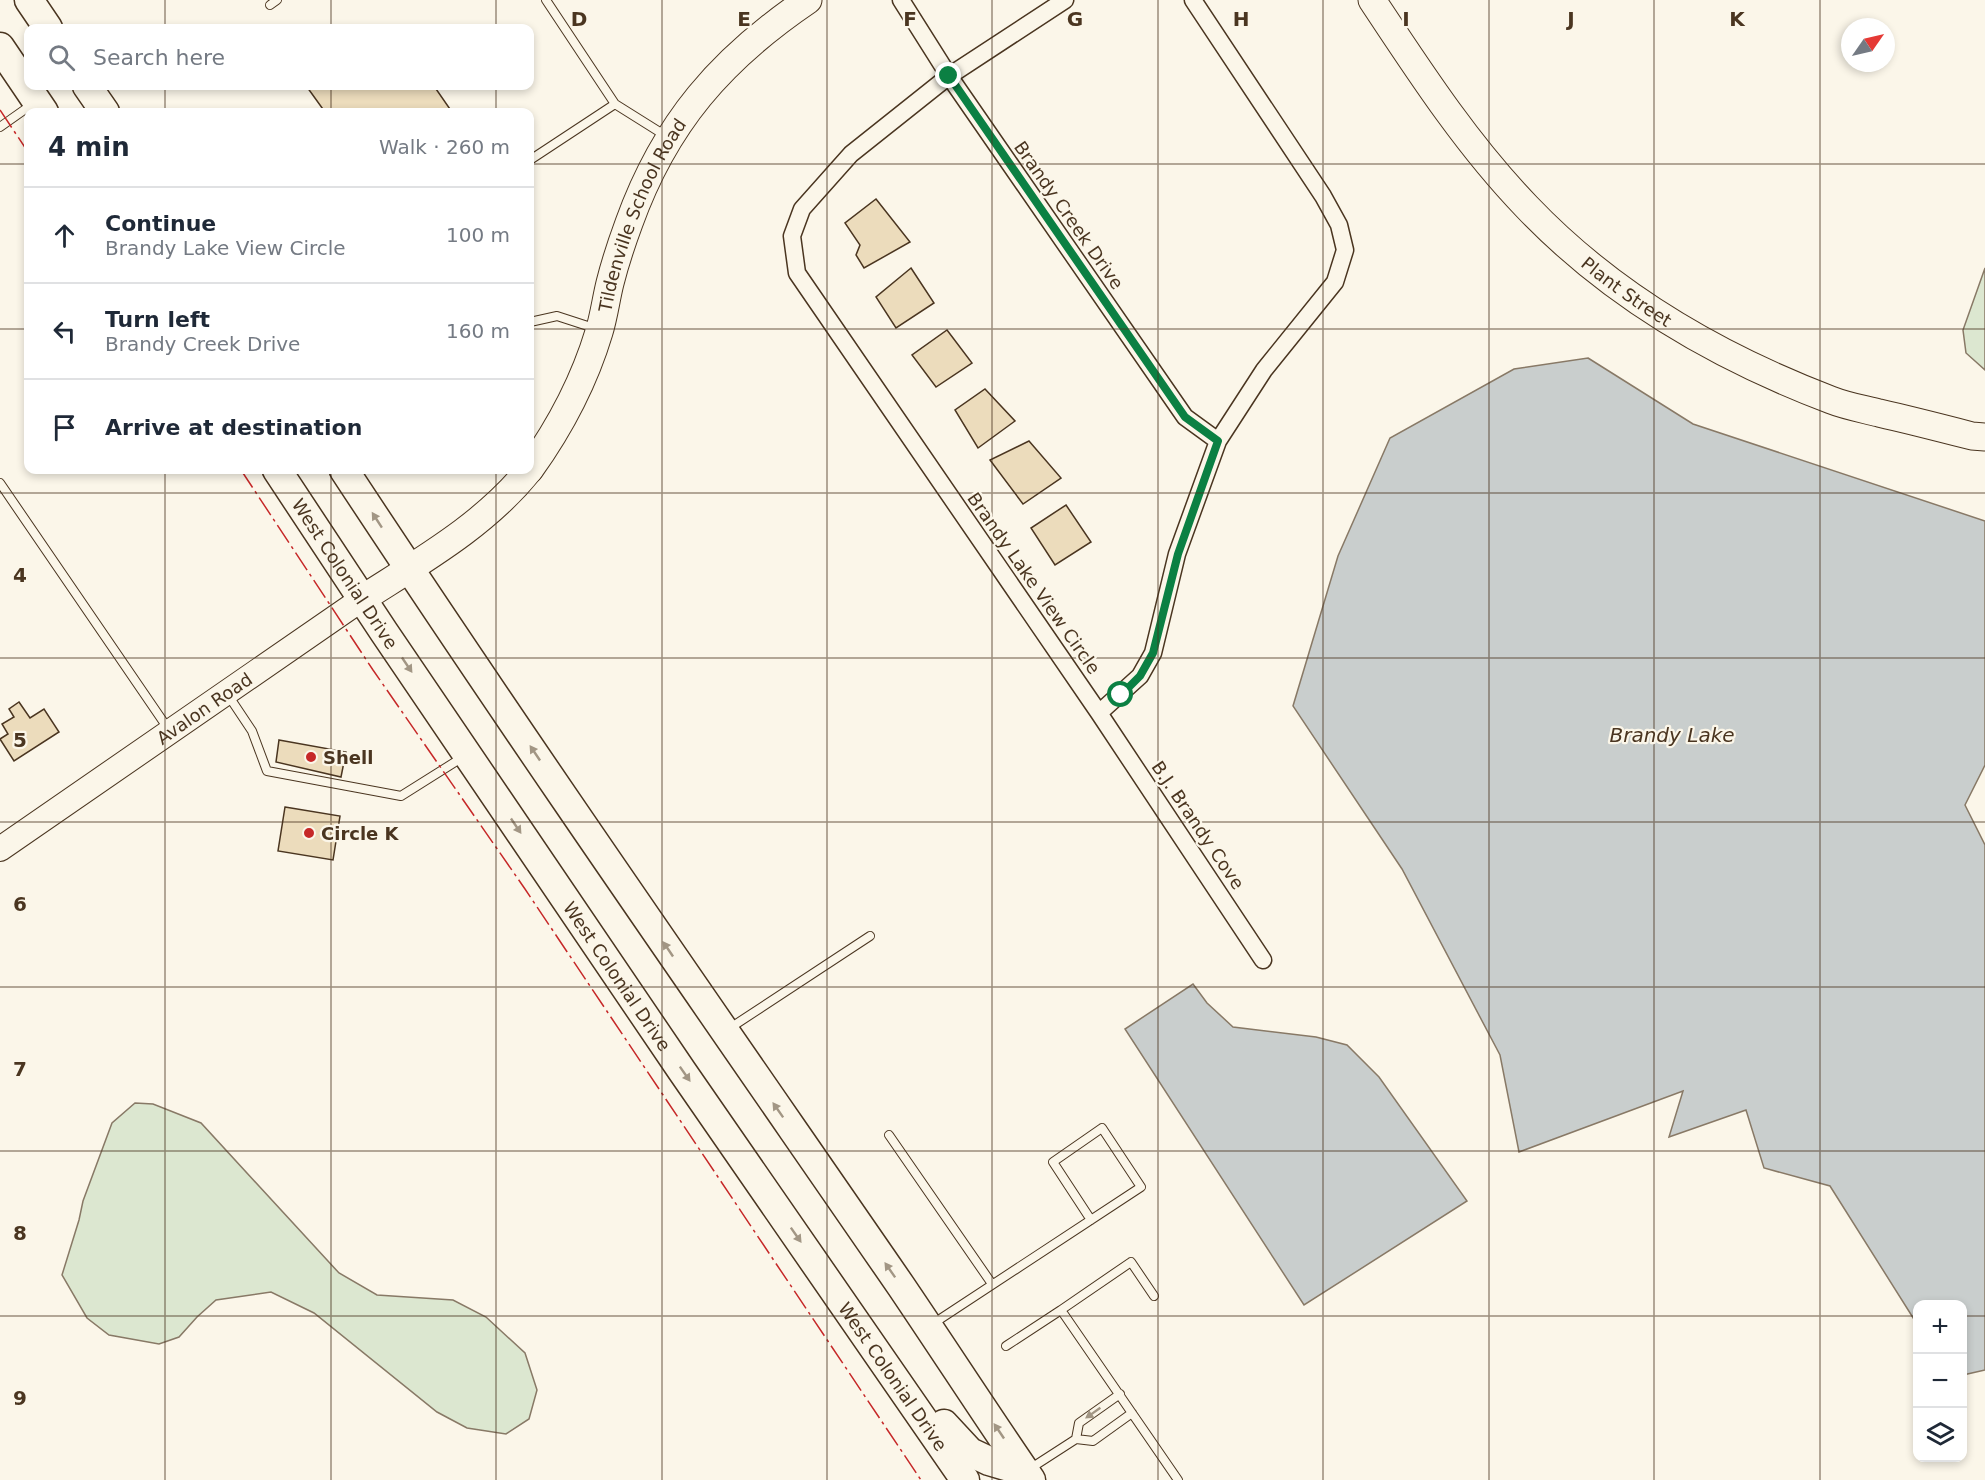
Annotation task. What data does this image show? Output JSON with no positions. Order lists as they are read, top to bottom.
{
  "streets": {
    "highway": ["West Colonial Drive"],
    "main road": ["Tildenville School Road", "Plant Street", "Avalon Road"],
    "street": ["Brandy Creek Drive", "Brandy Lake View Circle", "B.J. Brandy Cove"]
  },
  "crossings": [
    ["Brandy Creek Drive", "Brandy Lake View Circle"],
    ["Tildenville School Road", "Avalon Road"],
    ["West Colonial Drive", "Avalon Road"],
    ["Brandy Lake View Circle", "B.J. Brandy Cove"]
  ],
  "water": ["Brandy Lake"],
  "places": ["Shell", "Circle K"],
  "north": "top right",
  "page": {
    "search": "Search here",
    "heading": ["4 min", "Walk · 260 m"],
    "list": [
      ["Continue", "Brandy Lake View Circle", "100 m"],
      ["Turn left", "Brandy Creek Drive", "160 m"],
      "Arrive at destination"
    ],
    "map_buttons": ["+", "−"]
  },
  "grid": {
    "columns": [
      "D",
      "E",
      "F",
      "G",
      "H",
      "I",
      "J",
      "K"
    ],
    "rows": [
      "4",
      "5",
      "6",
      "7",
      "8",
      "9"
    ]
  }
}
